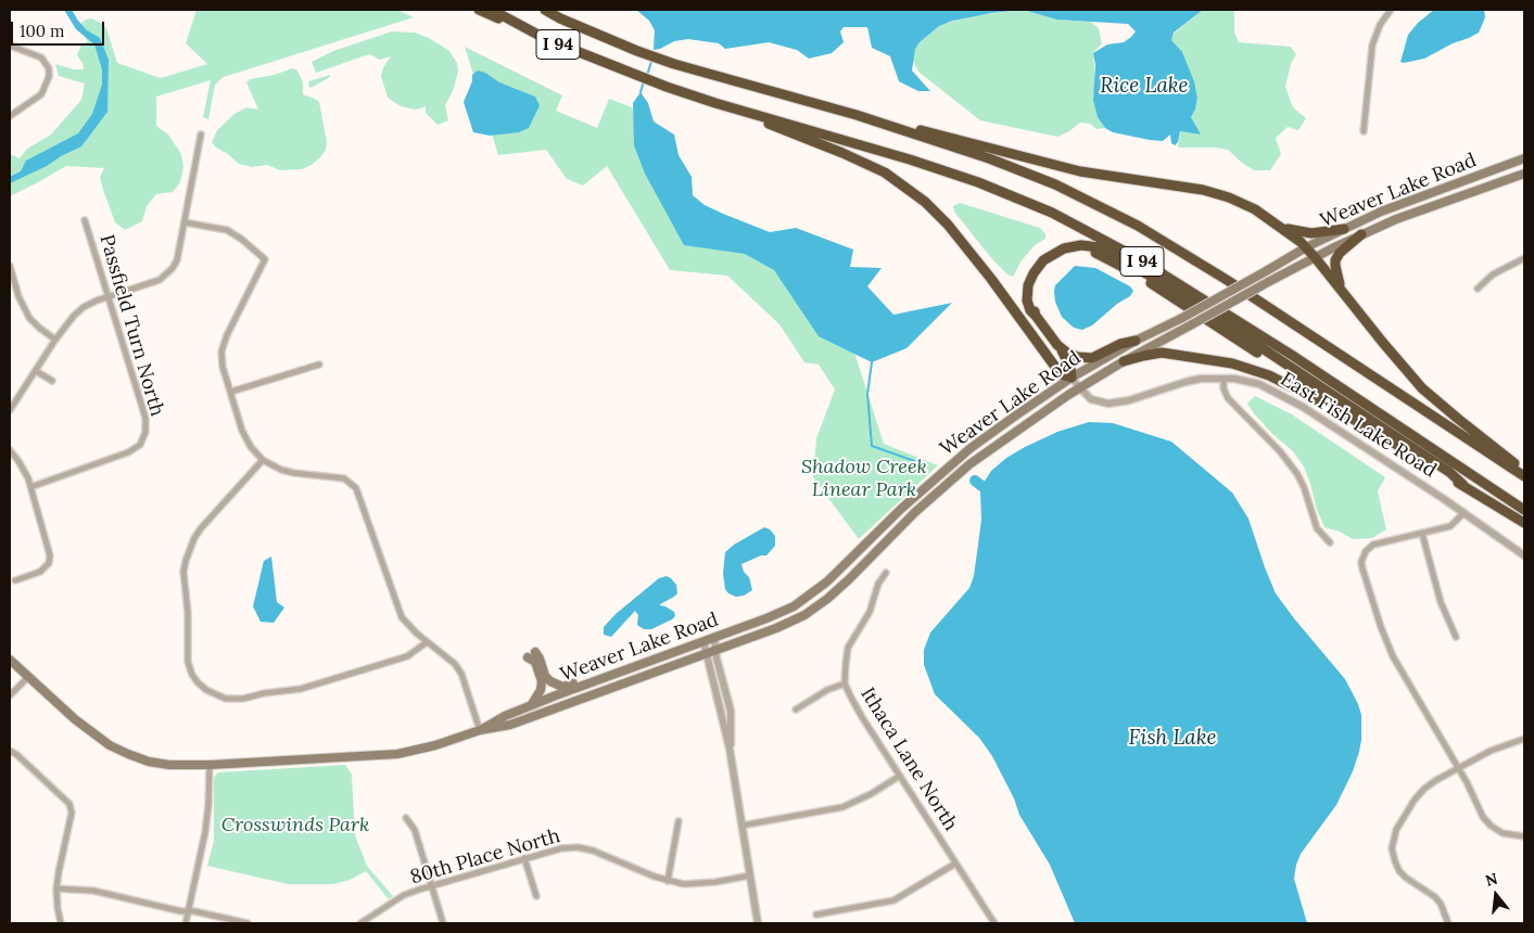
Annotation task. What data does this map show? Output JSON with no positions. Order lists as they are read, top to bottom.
{
  "streets": {
    "highway": ["I 94"],
    "main road": ["Weaver Lake Road"],
    "street": [
      "Passfield Turn North",
      "East Fish Lake Road",
      "Ithaca Lane North",
      "80th Place North"
    ]
  },
  "crossings": [
    ["Weaver Lake Road", "East Fish Lake Road"]
  ],
  "water": ["Rice Lake", "Fish Lake"],
  "parks": ["Shadow Creek Linear Park", "Crosswinds Park"],
  "scale_bar": "100 m",
  "north": "top"
}
